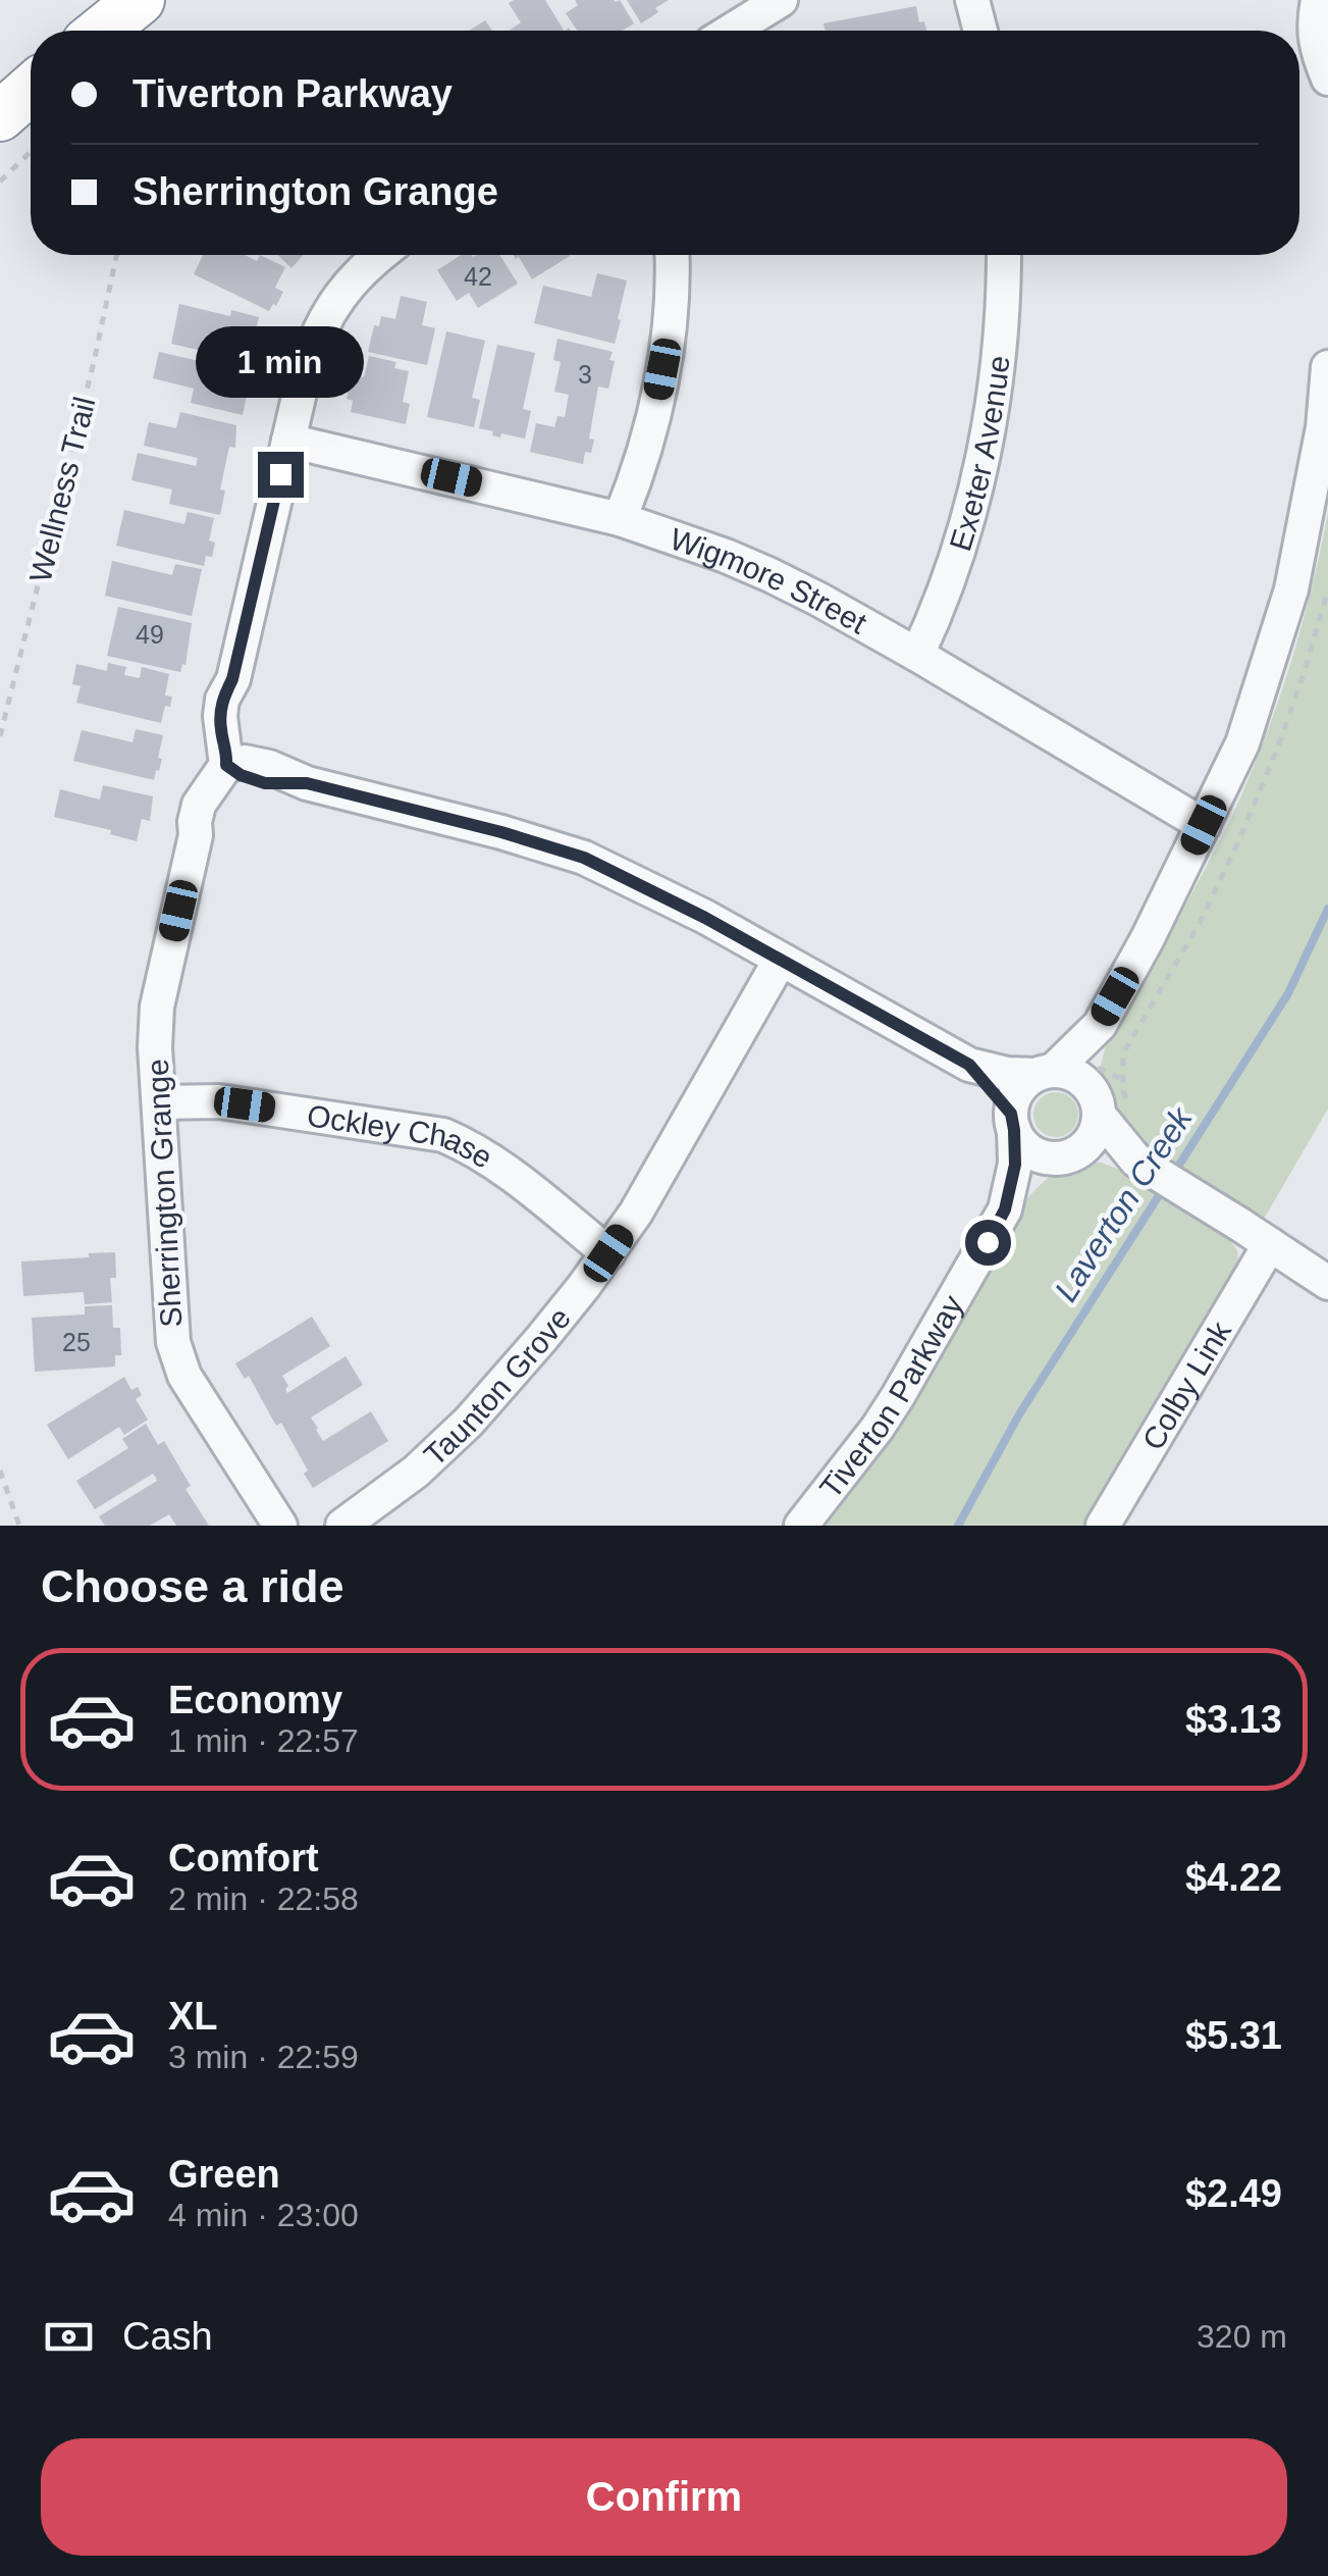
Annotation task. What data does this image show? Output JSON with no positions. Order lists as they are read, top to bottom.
{
  "streets": {
    "street": [
      "Exeter Avenue",
      "Wigmore Street",
      "Ockley Chase",
      "Sherrington Grange",
      "Colby Link",
      "Taunton Grove",
      "Tiverton Parkway"
    ],
    "path": ["Wellness Trail"]
  },
  "crossings": [
    ["Exeter Avenue", "Wigmore Street"],
    ["Ockley Chase", "Sherrington Grange"],
    ["Ockley Chase", "Taunton Grove"]
  ],
  "water": ["Laverton Creek"],
  "house_numbers": [
    "42",
    "3",
    "49",
    "25"
  ],
  "page": {
    "banner": ["Tiverton Parkway", "Sherrington Grange"],
    "bubble": "1 min",
    "heading": "Choose a ride",
    "list": [
      {
        "name": "Economy",
        "note": "1 min · 22:57",
        "value": "$3.13"
      },
      {
        "name": "Comfort",
        "note": "2 min · 22:58",
        "value": "$4.22"
      },
      {
        "name": "XL",
        "note": "3 min · 22:59",
        "value": "$5.31"
      },
      {
        "name": "Green",
        "note": "4 min · 23:00",
        "value": "$2.49"
      }
    ],
    "pay": ["Cash", "320 m"],
    "buttons": "Confirm"
  }
}
